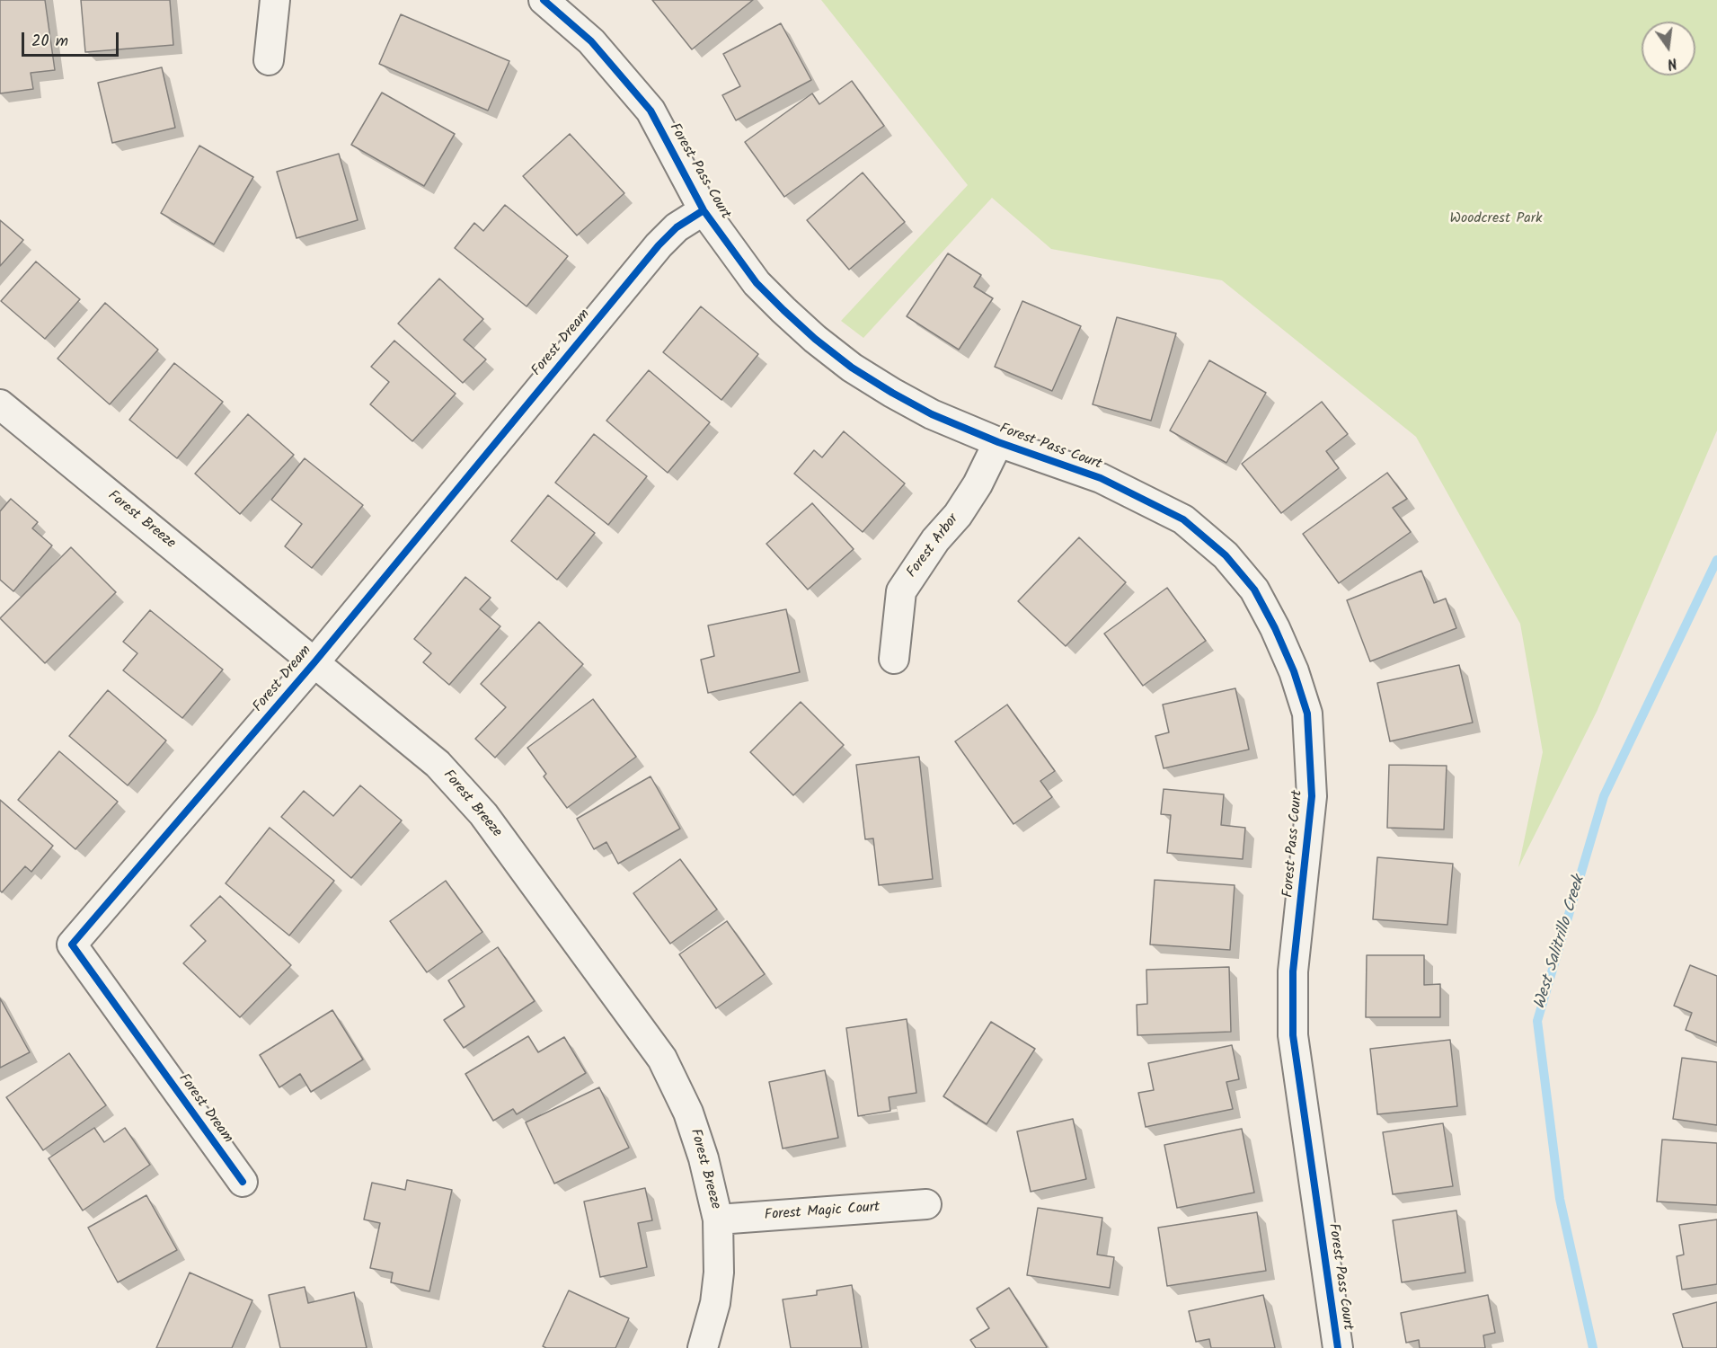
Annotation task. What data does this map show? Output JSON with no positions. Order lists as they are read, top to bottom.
{
  "streets": {
    "street": [
      "Forest Pass Court",
      "Forest Dream",
      "Forest Breeze",
      "Forest Arbor",
      "Forest Magic Court"
    ]
  },
  "crossings": [
    ["Forest Pass Court", "Forest Dream"],
    ["Forest Pass Court", "Forest Arbor"],
    ["Forest Dream", "Forest Breeze"],
    ["Forest Breeze", "Forest Magic Court"]
  ],
  "water": ["West Salitrillo Creek"],
  "parks": ["Woodcrest Park"],
  "scale_bar": "20 m",
  "north": "bottom"
}
